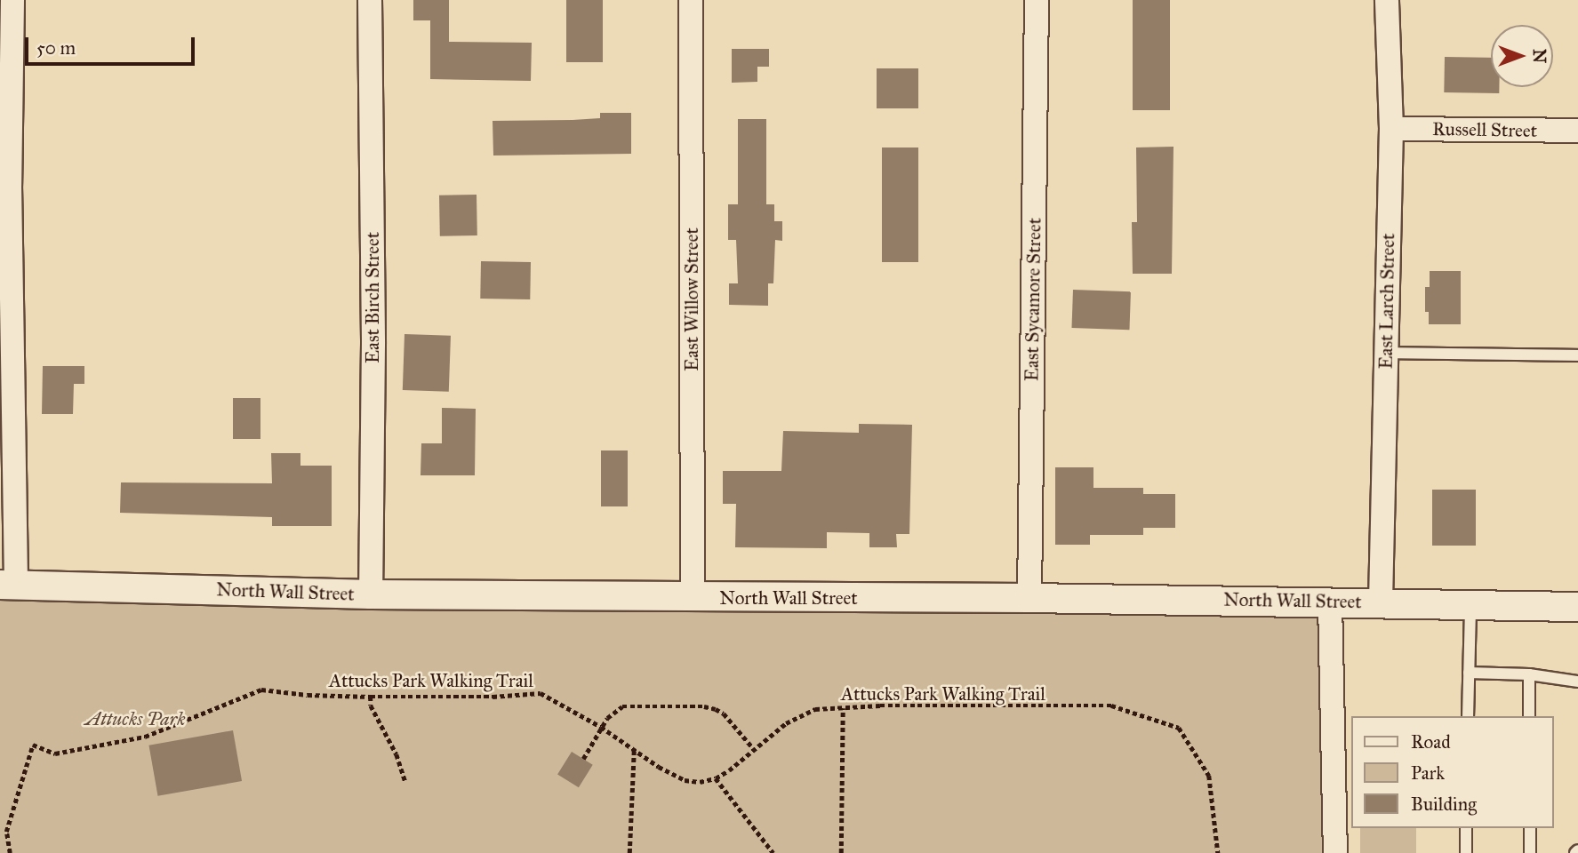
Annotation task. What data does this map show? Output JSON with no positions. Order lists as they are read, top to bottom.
{
  "streets": {
    "street": [
      "Russell Street",
      "East Birch Street",
      "East Willow Street",
      "East Sycamore Street",
      "East Larch Street",
      "North Wall Street"
    ],
    "path": ["Attucks Park Walking Trail"]
  },
  "crossings": [
    ["Russell Street", "East Larch Street"],
    ["East Birch Street", "North Wall Street"],
    ["East Willow Street", "North Wall Street"],
    ["East Sycamore Street", "North Wall Street"],
    ["East Larch Street", "North Wall Street"]
  ],
  "parks": ["Attucks Park"],
  "legend": ["Road", "Park", "Building"],
  "scale_bar": "50 m",
  "north": "right"
}
